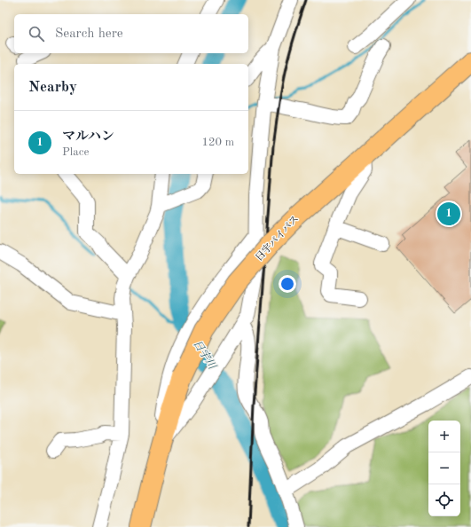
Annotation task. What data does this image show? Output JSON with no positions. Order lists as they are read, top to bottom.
{
  "streets": {
    "highway": ["日宇バイパス"]
  },
  "water": ["日宇川"],
  "page": {
    "search": "Search here",
    "heading": "Nearby",
    "list": [
      {
        "mark": "1",
        "name": "マルハン",
        "note": "Place",
        "value": "120 m"
      }
    ],
    "pins": "1",
    "map_buttons": ["+", "−"]
  }
}
